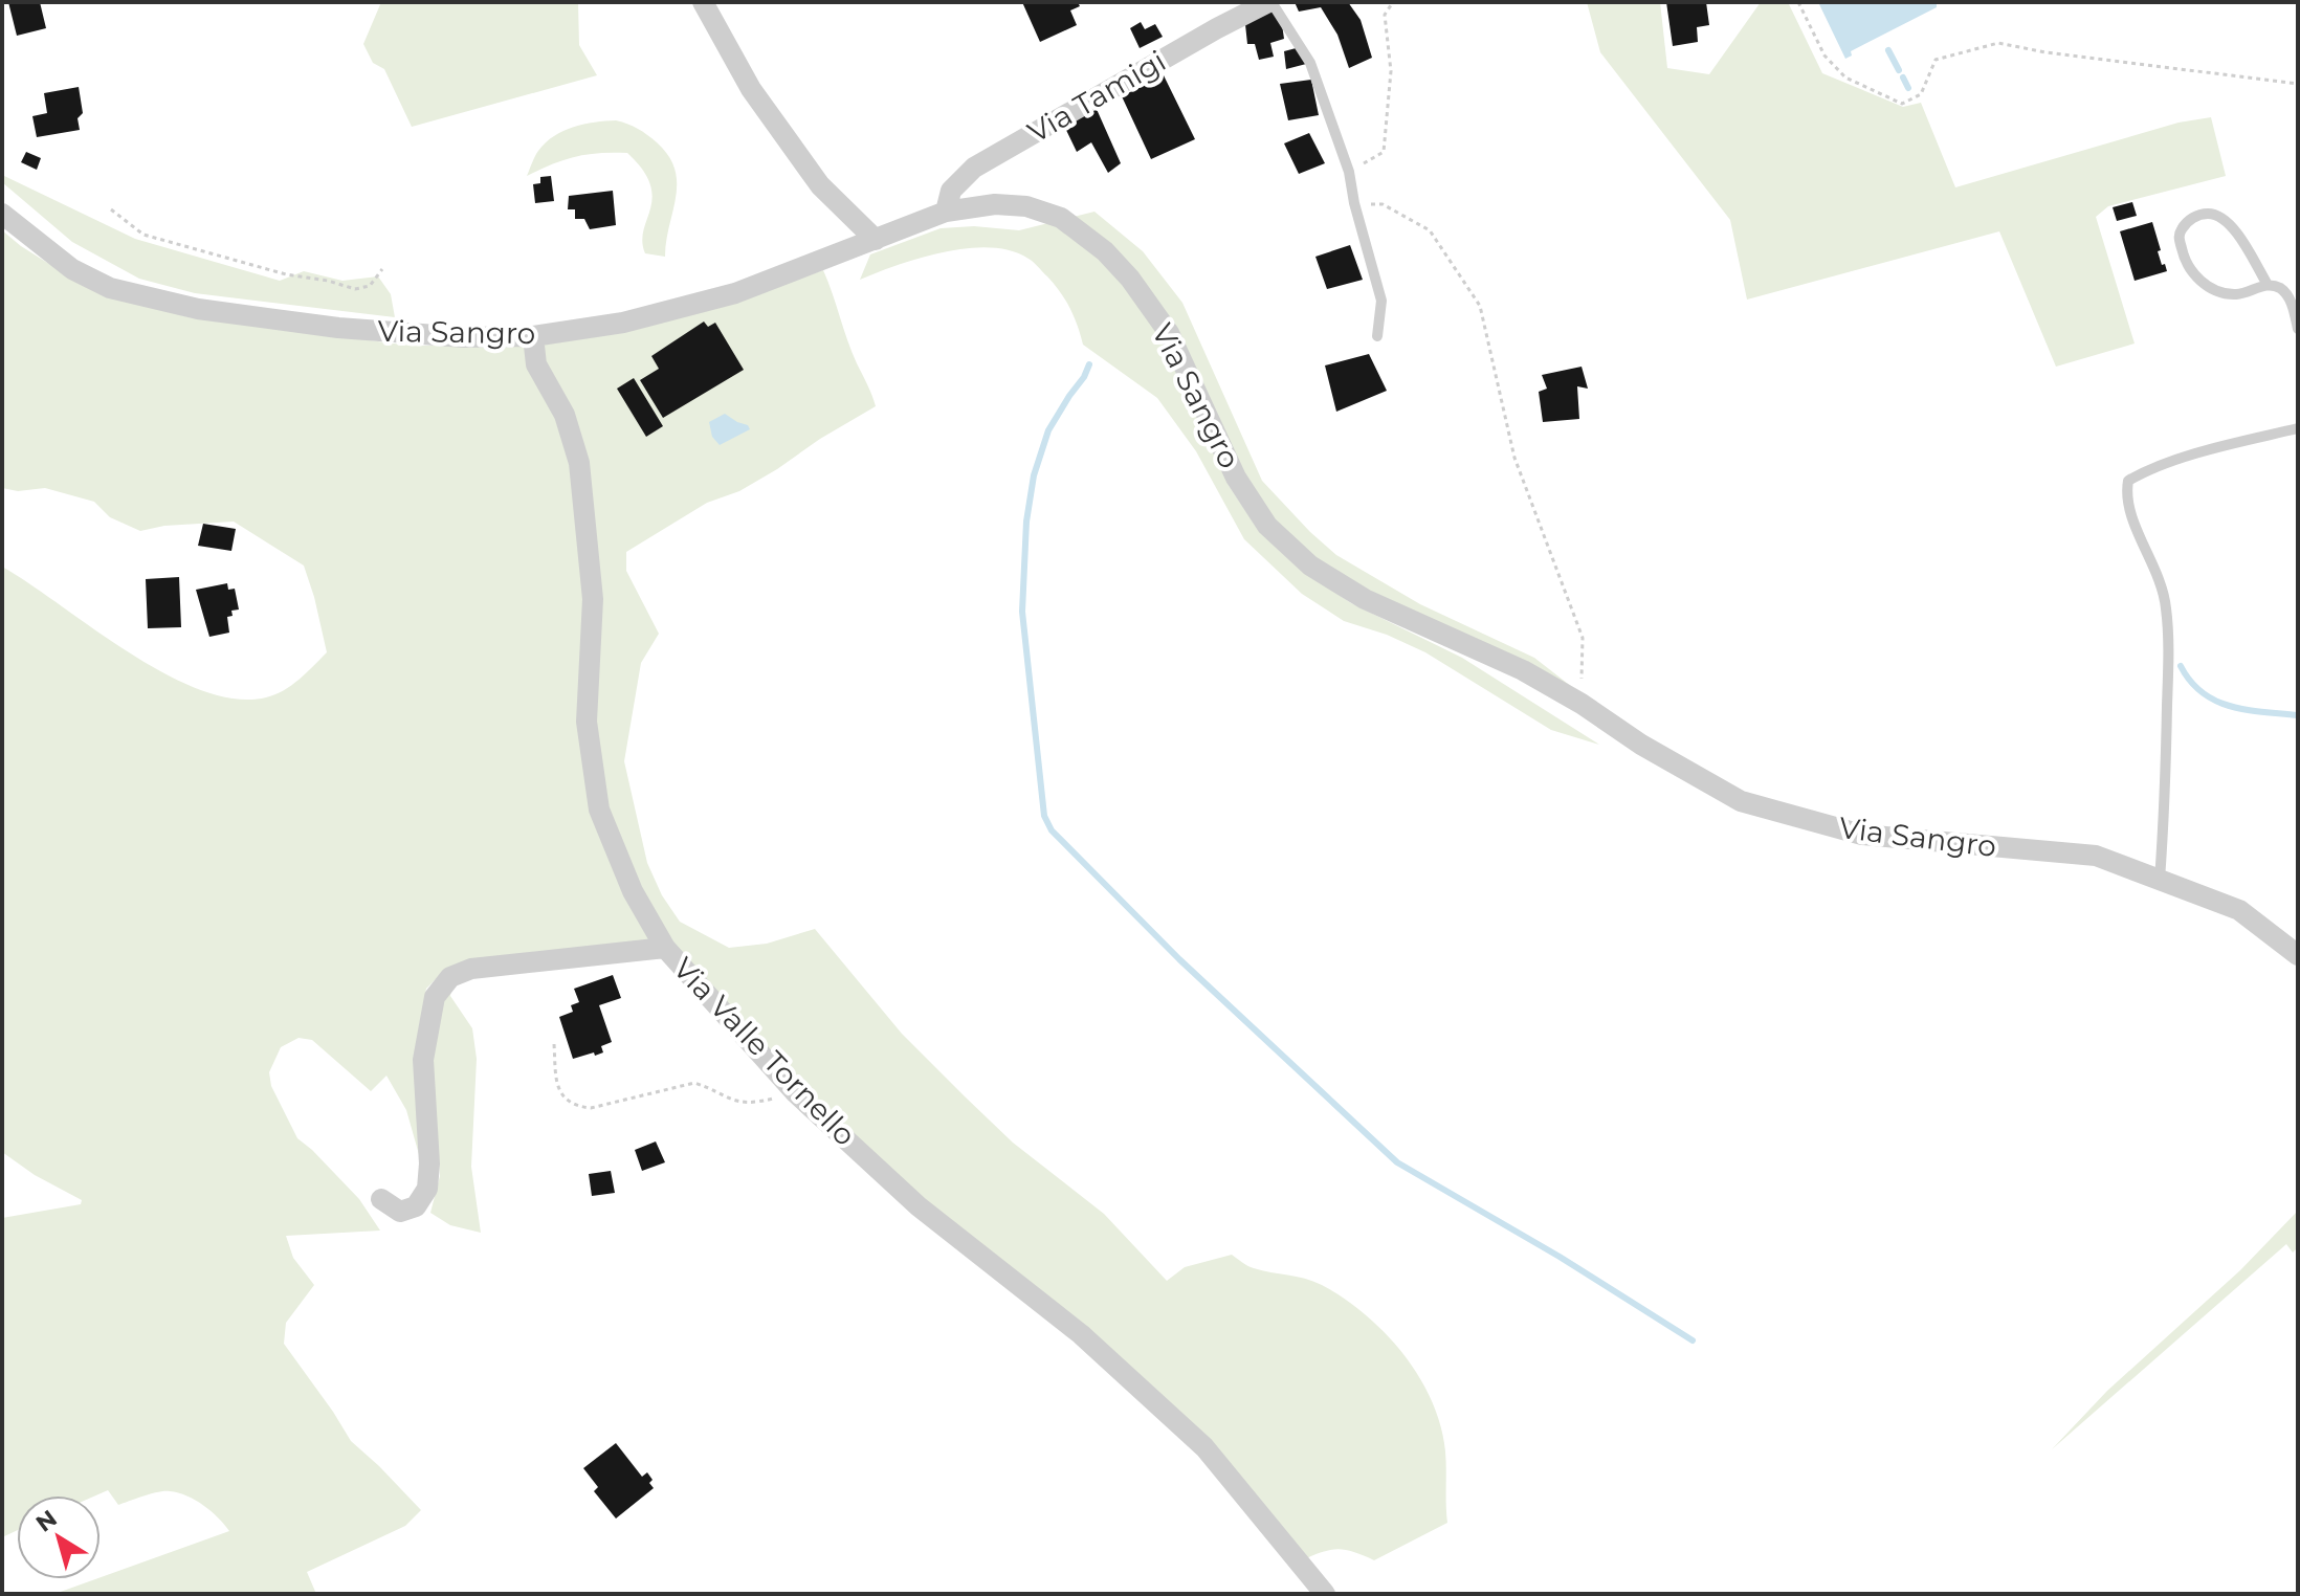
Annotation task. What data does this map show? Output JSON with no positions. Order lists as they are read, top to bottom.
{
  "streets": {
    "street": ["Via Tamigi", "Via Sangro", "Via Valle Tornello"]
  },
  "crossings": [
    ["Via Tamigi", "Via Sangro"],
    ["Via Sangro", "Via Valle Tornello"]
  ],
  "north": "top left"
}
